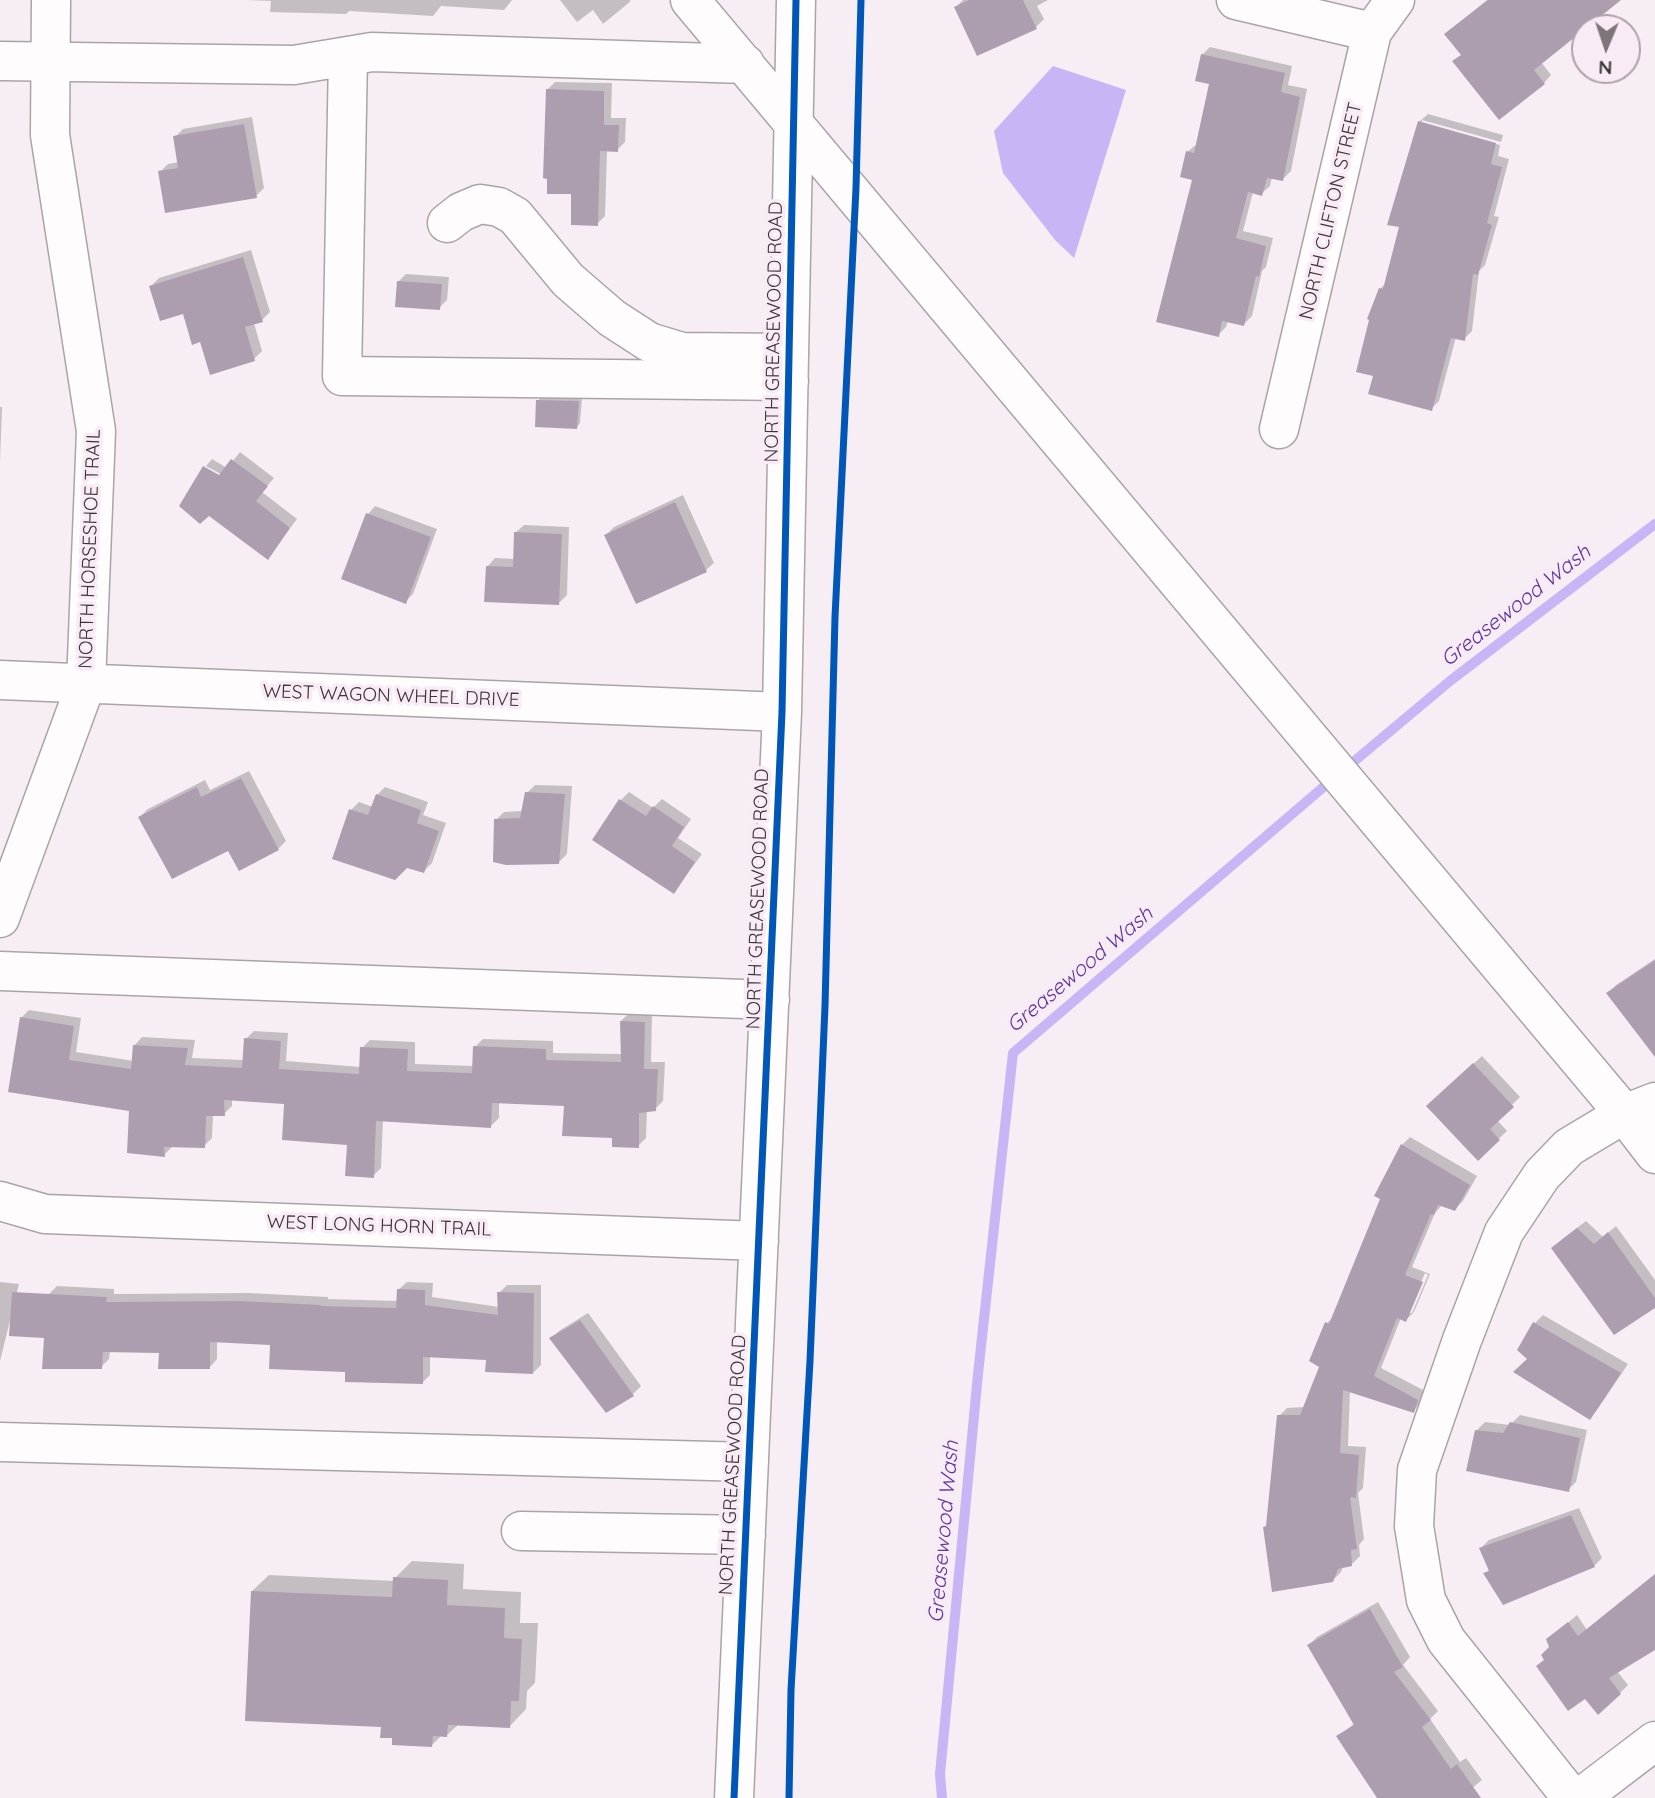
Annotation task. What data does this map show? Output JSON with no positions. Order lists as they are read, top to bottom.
{
  "streets": {
    "street": [
      "NORTH CLIFTON STREET",
      "NORTH GREASEWOOD ROAD",
      "NORTH HORSESHOE TRAIL",
      "WEST WAGON WHEEL DRIVE",
      "WEST LONG HORN TRAIL"
    ]
  },
  "crossings": [
    ["NORTH GREASEWOOD ROAD", "WEST WAGON WHEEL DRIVE"],
    ["NORTH GREASEWOOD ROAD", "WEST LONG HORN TRAIL"],
    ["NORTH HORSESHOE TRAIL", "WEST WAGON WHEEL DRIVE"]
  ],
  "water": ["Greasewood Wash"],
  "north": "bottom"
}
